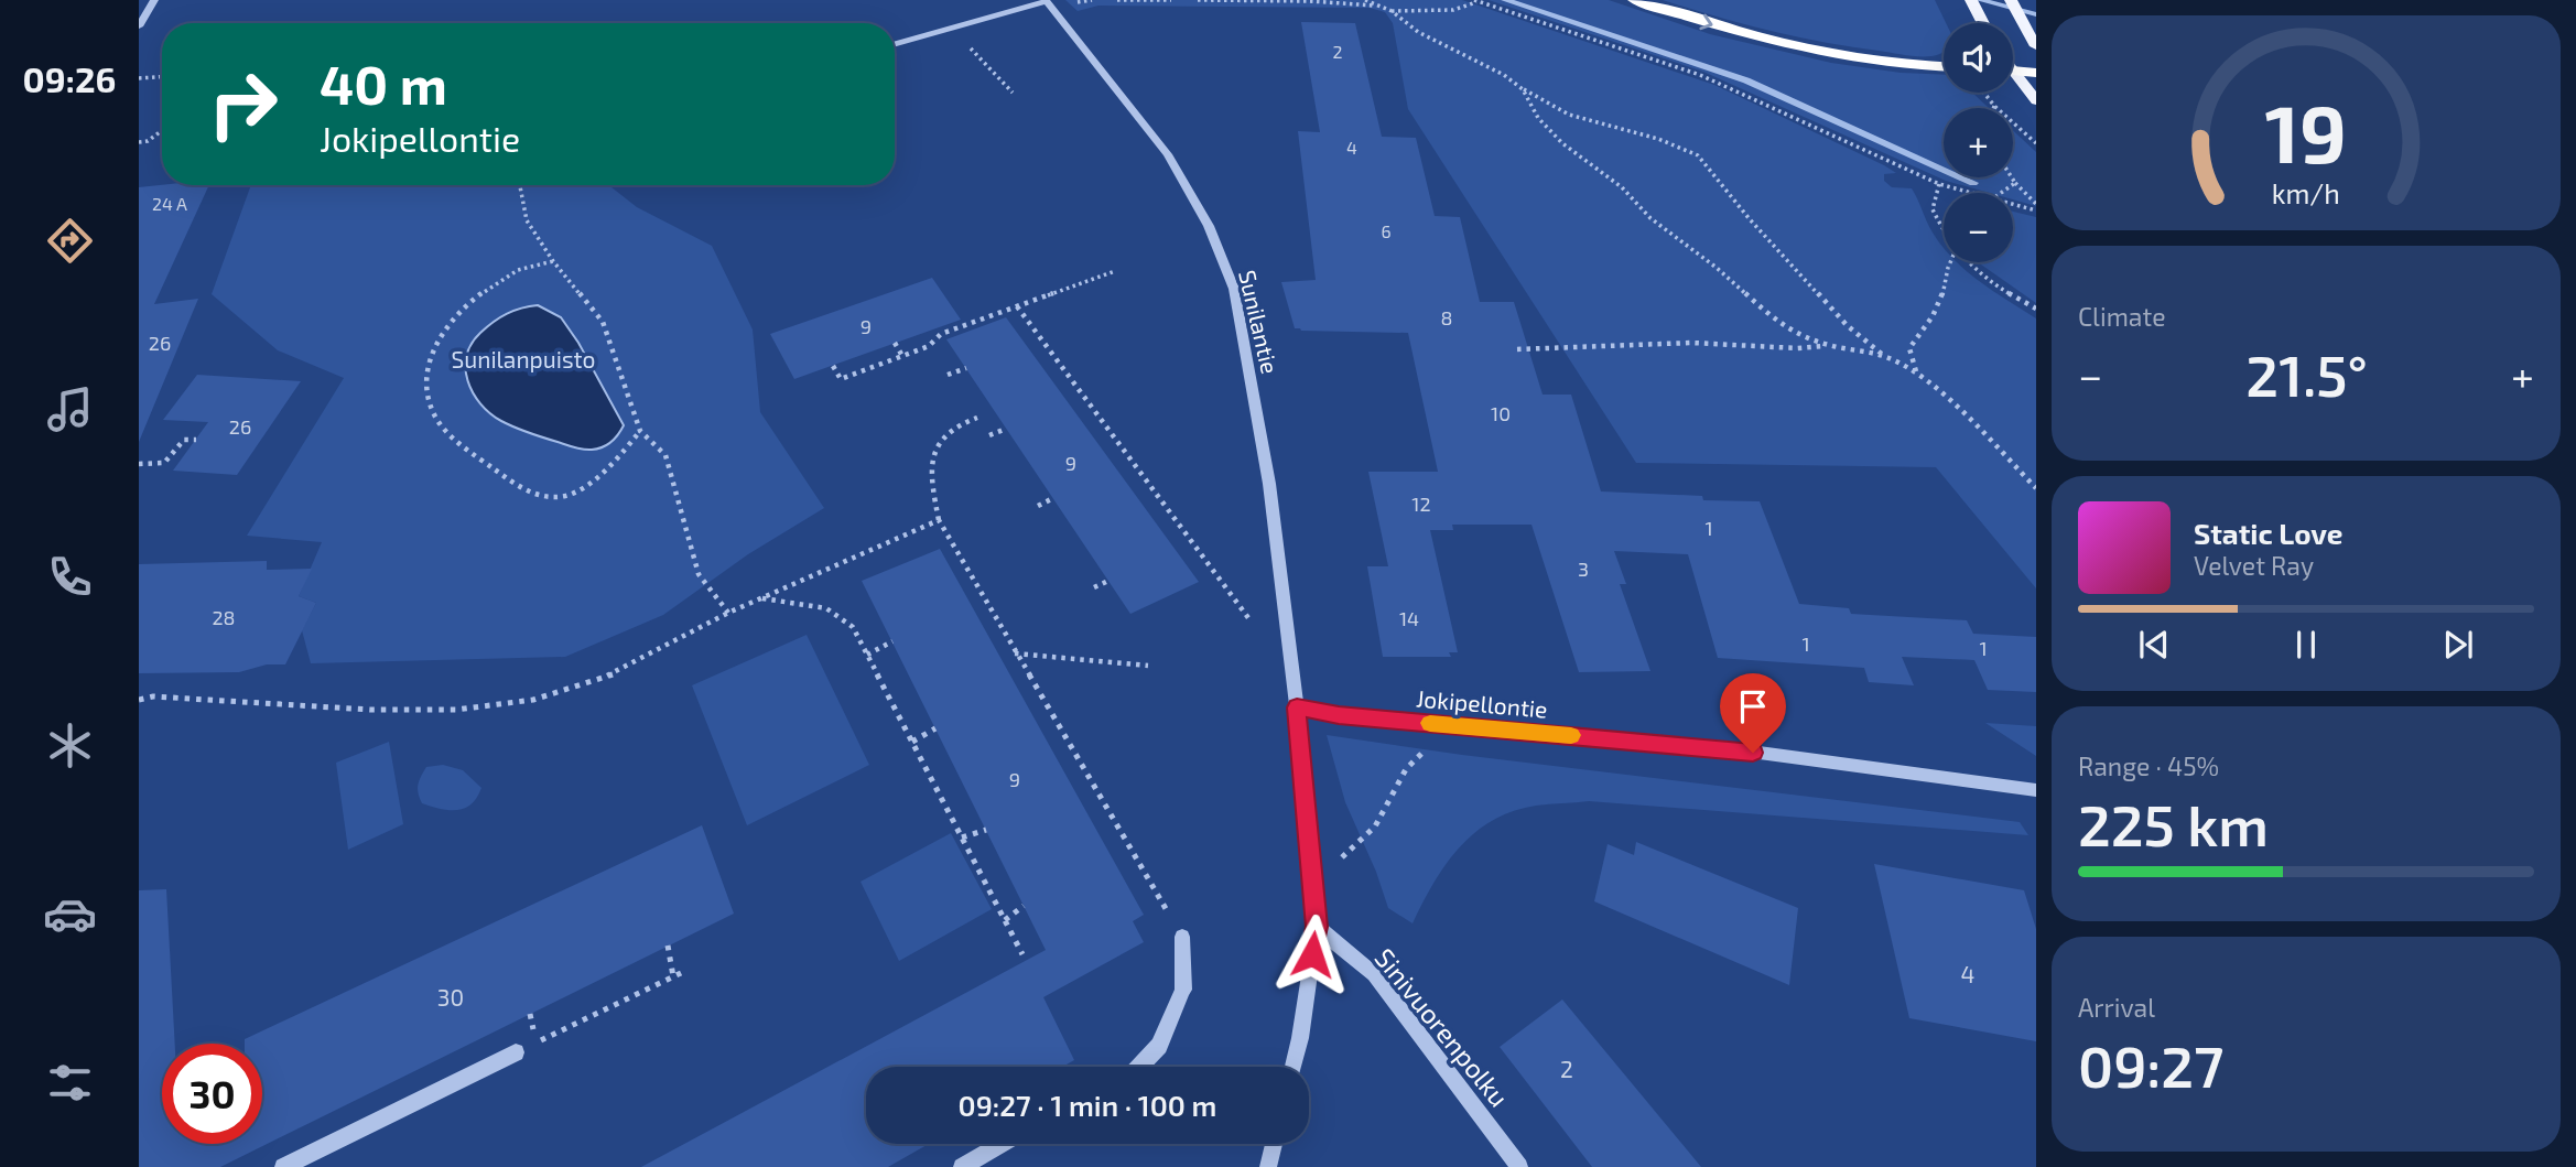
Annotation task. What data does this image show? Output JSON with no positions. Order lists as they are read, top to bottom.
{
  "streets": {
    "street": ["Sunilantie", "Jokipellontie", "Sinivuorenpolku"]
  },
  "crossings": [
    ["Sunilantie", "Jokipellontie"]
  ],
  "parks": ["Sunilanpuisto"],
  "house_numbers": [
    "2",
    "4",
    "24 A",
    "6",
    "8",
    "9",
    "26",
    "10",
    "26",
    "9",
    "12",
    "1",
    "3",
    "28",
    "14",
    "1",
    "1",
    "9",
    "4",
    "30",
    "2"
  ],
  "page": {
    "tabs": "09:26",
    "map_buttons": ["+", "−"],
    "turn": ["40 m", "Jokipellontie"],
    "tile": [
      "Climate",
      ["Range · 45%", "225 km"],
      ["Arrival", "09:27"]
    ],
    "heat": ["−", "21.5°", "+"],
    "song": ["Static Love", "Velvet Ray"],
    "limit": "30",
    "trip": "09:27 · 1 min · 100 m",
    "gauge": ["19", "km/h"]
  }
}
